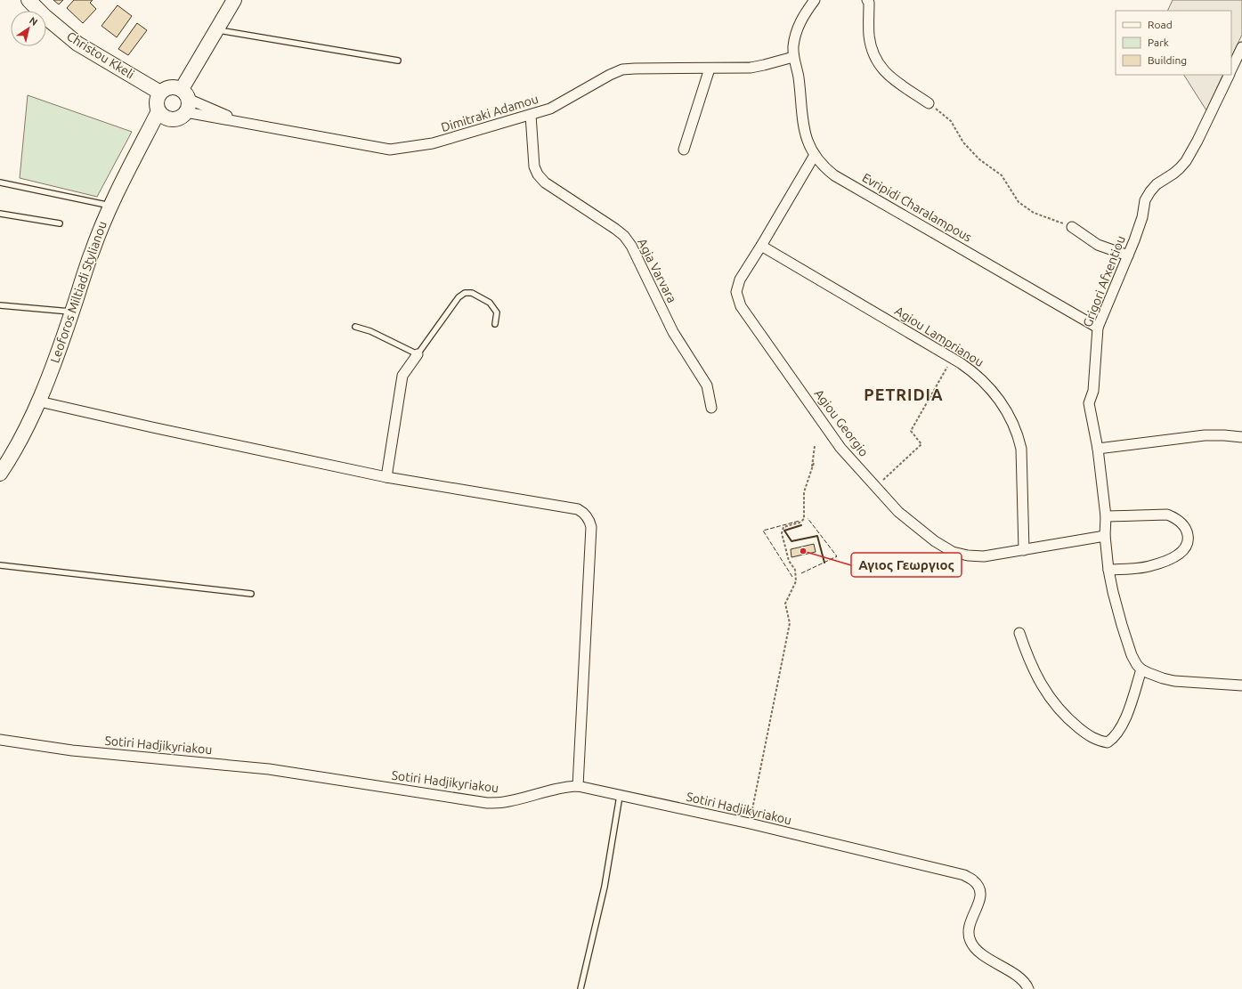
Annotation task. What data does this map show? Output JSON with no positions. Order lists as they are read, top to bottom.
{
  "streets": {
    "main road": ["Christou Kkeli", "Leoforos Miltiadi Stylianou"],
    "street": [
      "Dimitraki Adamou",
      "Evripidi Charalampous",
      "Agia Varvara",
      "Grigori Afxentiou",
      "Agiou Lamprianou",
      "Agiou Georgio",
      "Sotiri Hadjikyriakou"
    ]
  },
  "crossings": [
    ["Christou Kkeli", "Dimitraki Adamou"],
    ["Christou Kkeli", "Leoforos Miltiadi Stylianou"],
    ["Dimitraki Adamou", "Evripidi Charalampous"],
    ["Dimitraki Adamou", "Agia Varvara"],
    ["Dimitraki Adamou", "Leoforos Miltiadi Stylianou"],
    ["Evripidi Charalampous", "Grigori Afxentiou"],
    ["Evripidi Charalampous", "Agiou Georgio"],
    ["Grigori Afxentiou", "Agiou Georgio"],
    ["Agiou Lamprianou", "Agiou Georgio"]
  ],
  "districts": ["PETRIDIA"],
  "places": ["Αγιος Γεωργιος"],
  "legend": ["Road", "Park", "Building"],
  "north": "top right"
}
